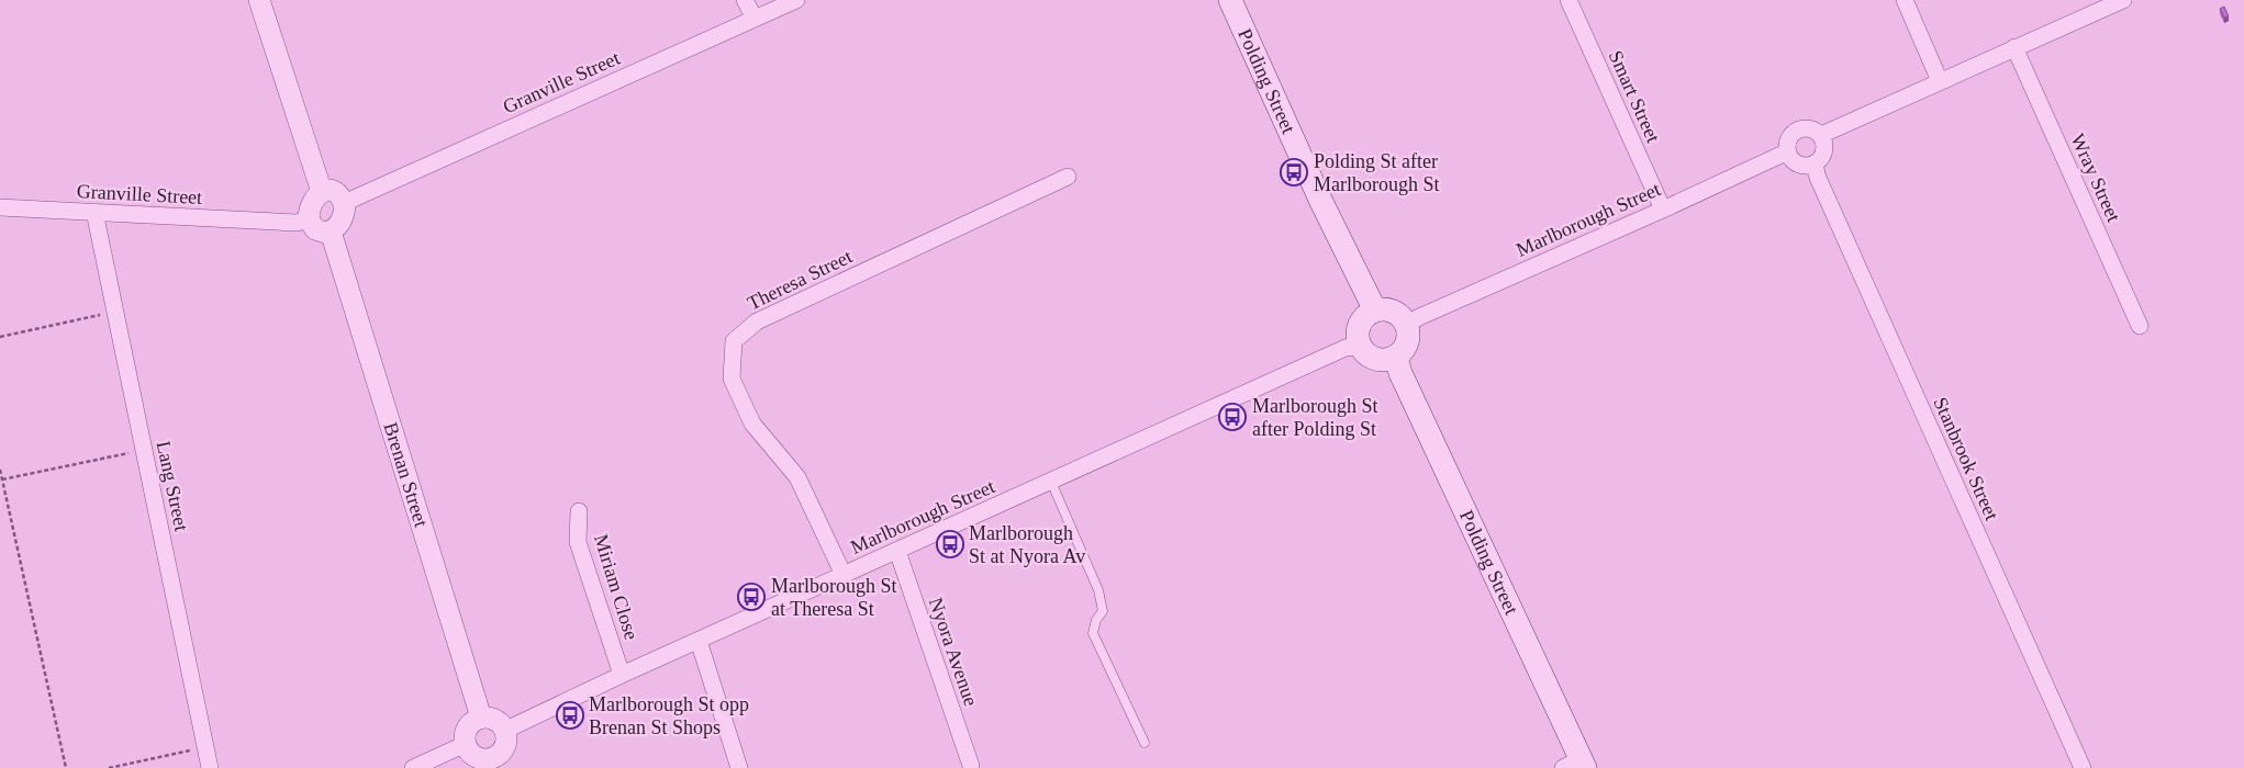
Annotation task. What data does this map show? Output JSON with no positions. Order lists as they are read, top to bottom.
{
  "streets": {
    "main road": ["Polding Street"],
    "street": [
      "Granville Street",
      "Smart Street",
      "Wray Street",
      "Marlborough Street",
      "Theresa Street",
      "Stanbrook Street",
      "Brenan Street",
      "Lang Street",
      "Miriam Close",
      "Nyora Avenue"
    ]
  },
  "crossings": [
    ["Polding Street", "Marlborough Street"],
    ["Granville Street", "Brenan Street"],
    ["Granville Street", "Lang Street"],
    ["Smart Street", "Marlborough Street"],
    ["Marlborough Street", "Theresa Street"],
    ["Marlborough Street", "Stanbrook Street"],
    ["Marlborough Street", "Brenan Street"],
    ["Marlborough Street", "Miriam Close"],
    ["Marlborough Street", "Nyora Avenue"]
  ],
  "places": {
    "bus stop": [
      "Polding St after Marlborough St",
      "Marlborough St after Polding St",
      "Marlborough St at Nyora Av",
      "Marlborough St at Theresa St",
      "Marlborough St opp Brenan St Shops"
    ]
  }
}
